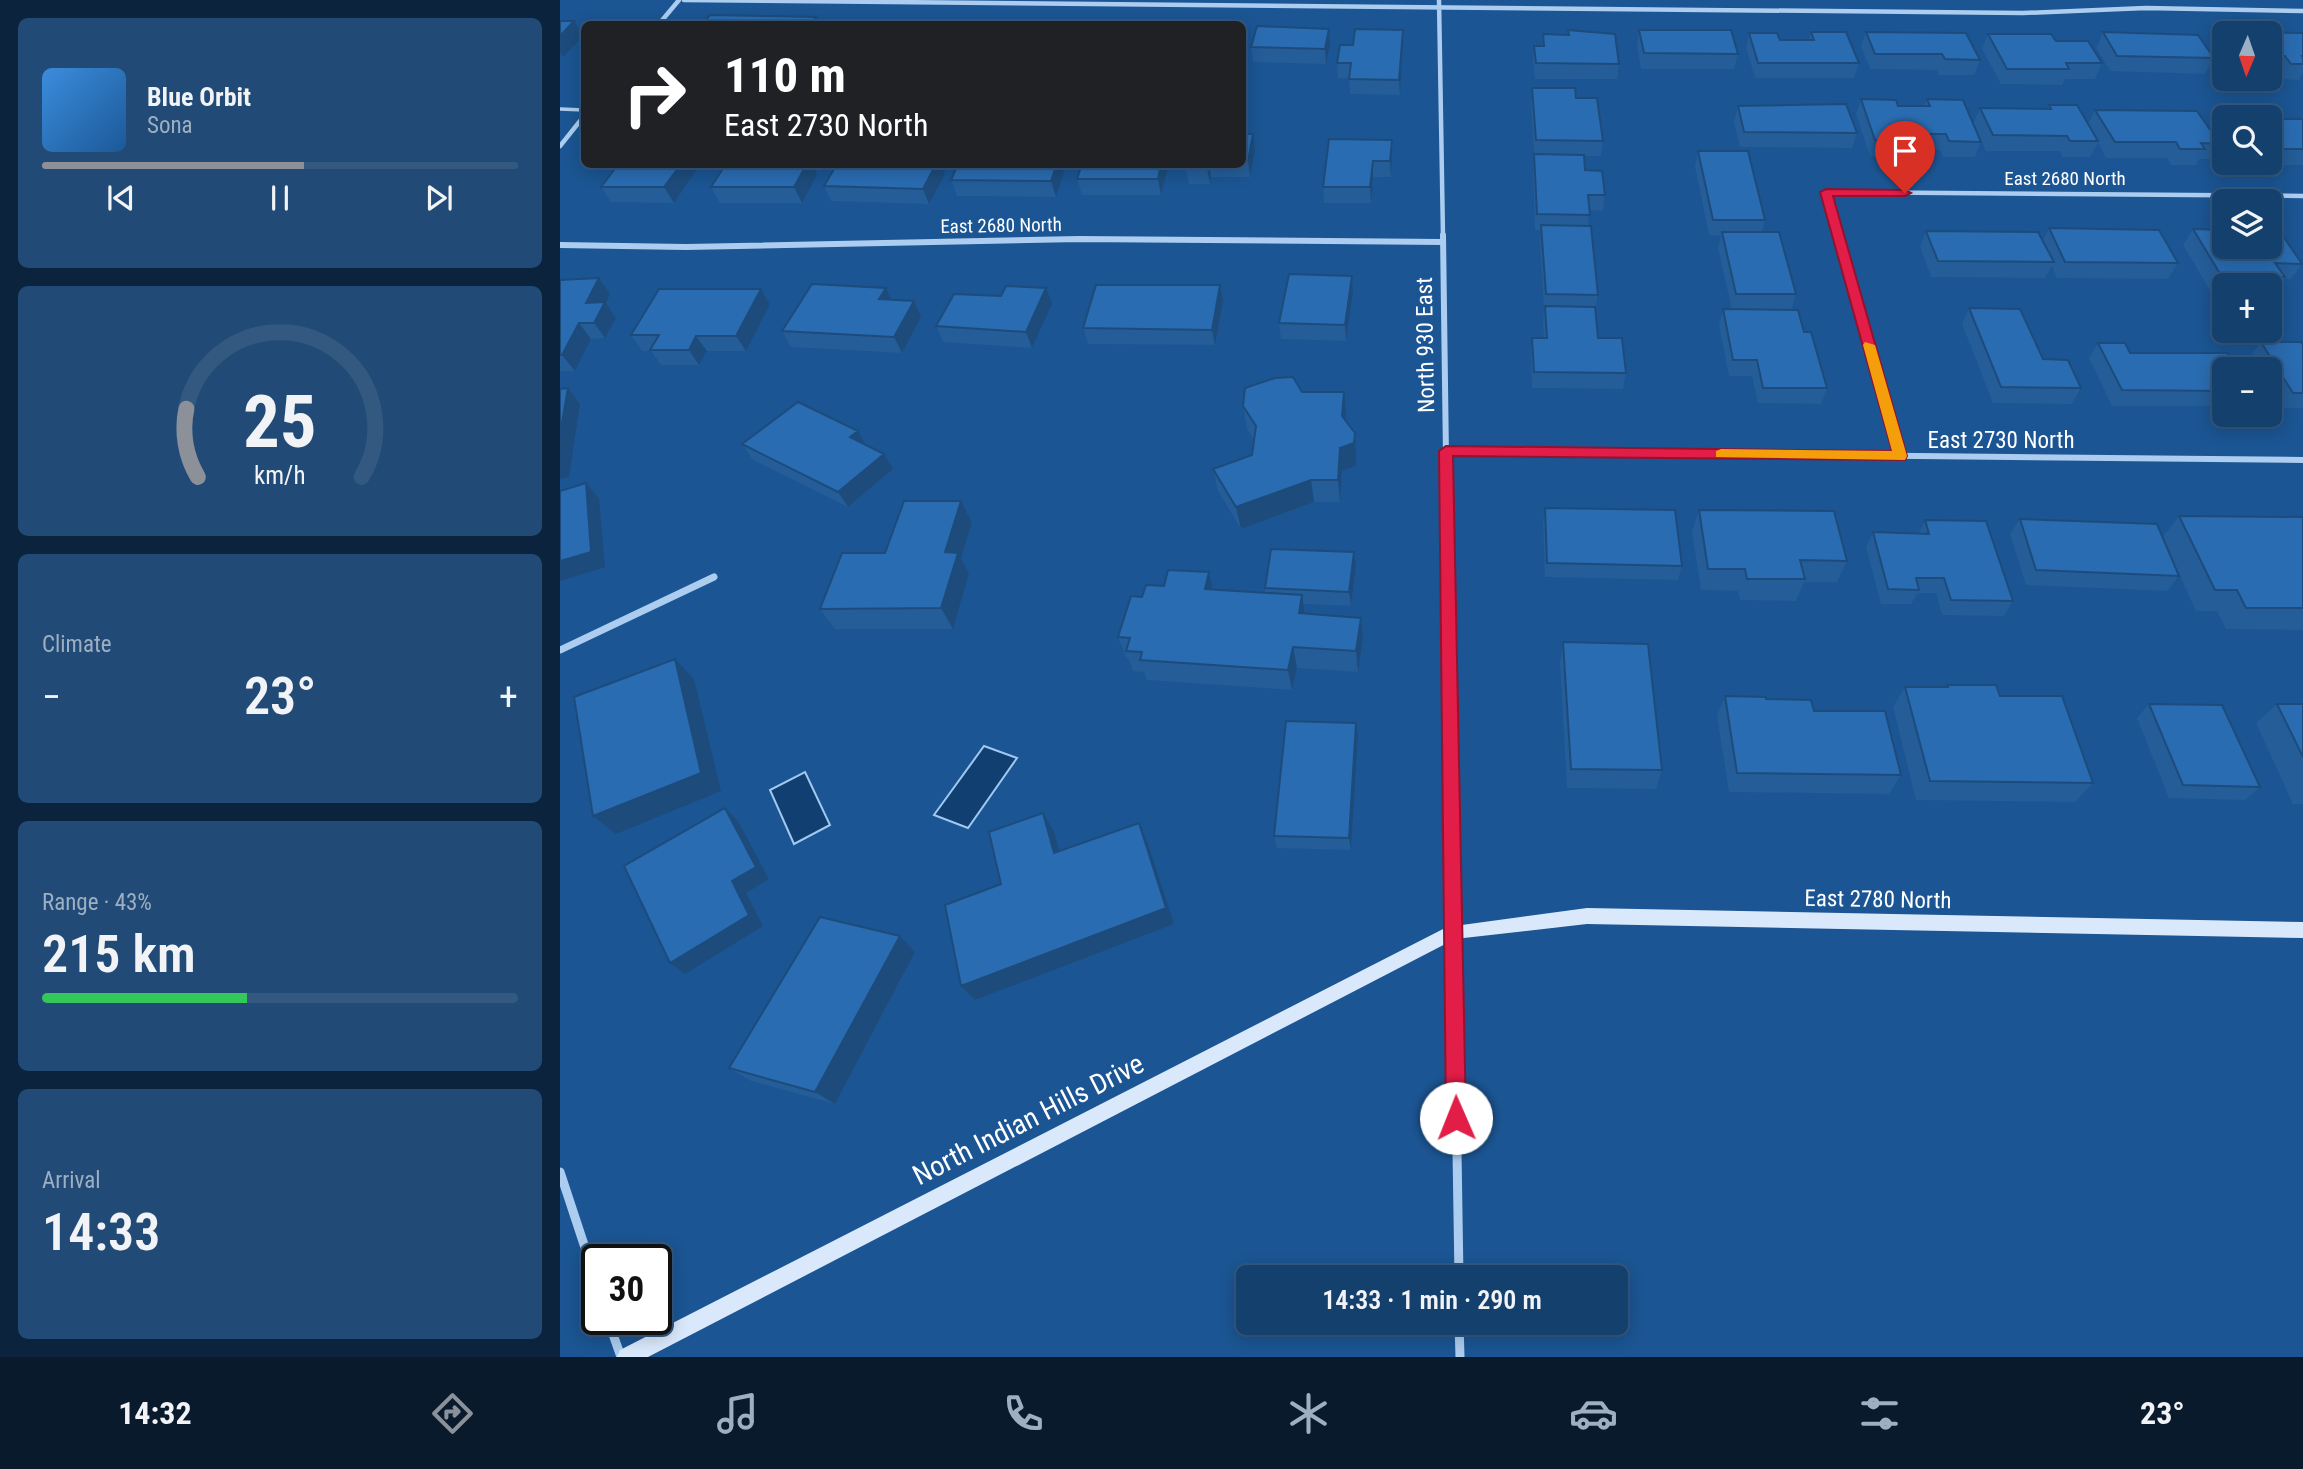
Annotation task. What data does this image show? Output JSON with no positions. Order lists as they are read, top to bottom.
{
  "streets": {
    "street": [
      "East 2680 North",
      "North 930 East",
      "East 2730 North",
      "East 2780 North",
      "North Indian Hills Drive"
    ]
  },
  "crossings": [
    ["East 2680 North", "North 930 East"],
    ["East 2680 North", "East 2730 North"],
    ["North 930 East", "East 2730 North"],
    ["North 930 East", "East 2780 North"],
    ["North 930 East", "North Indian Hills Drive"],
    ["East 2780 North", "North Indian Hills Drive"]
  ],
  "north": "bottom",
  "page": {
    "map_buttons": ["+", "−"],
    "turn": ["110 m", "East 2730 North"],
    "song": ["Blue Orbit", "Sona"],
    "tile": [
      "Climate",
      ["Range · 43%", "215 km"],
      ["Arrival", "14:33"]
    ],
    "heat": ["−", "23°", "+"],
    "limit": "30",
    "trip": "14:33 · 1 min · 290 m",
    "tabs": ["14:32", "23°"],
    "gauge": ["25", "km/h"]
  }
}
